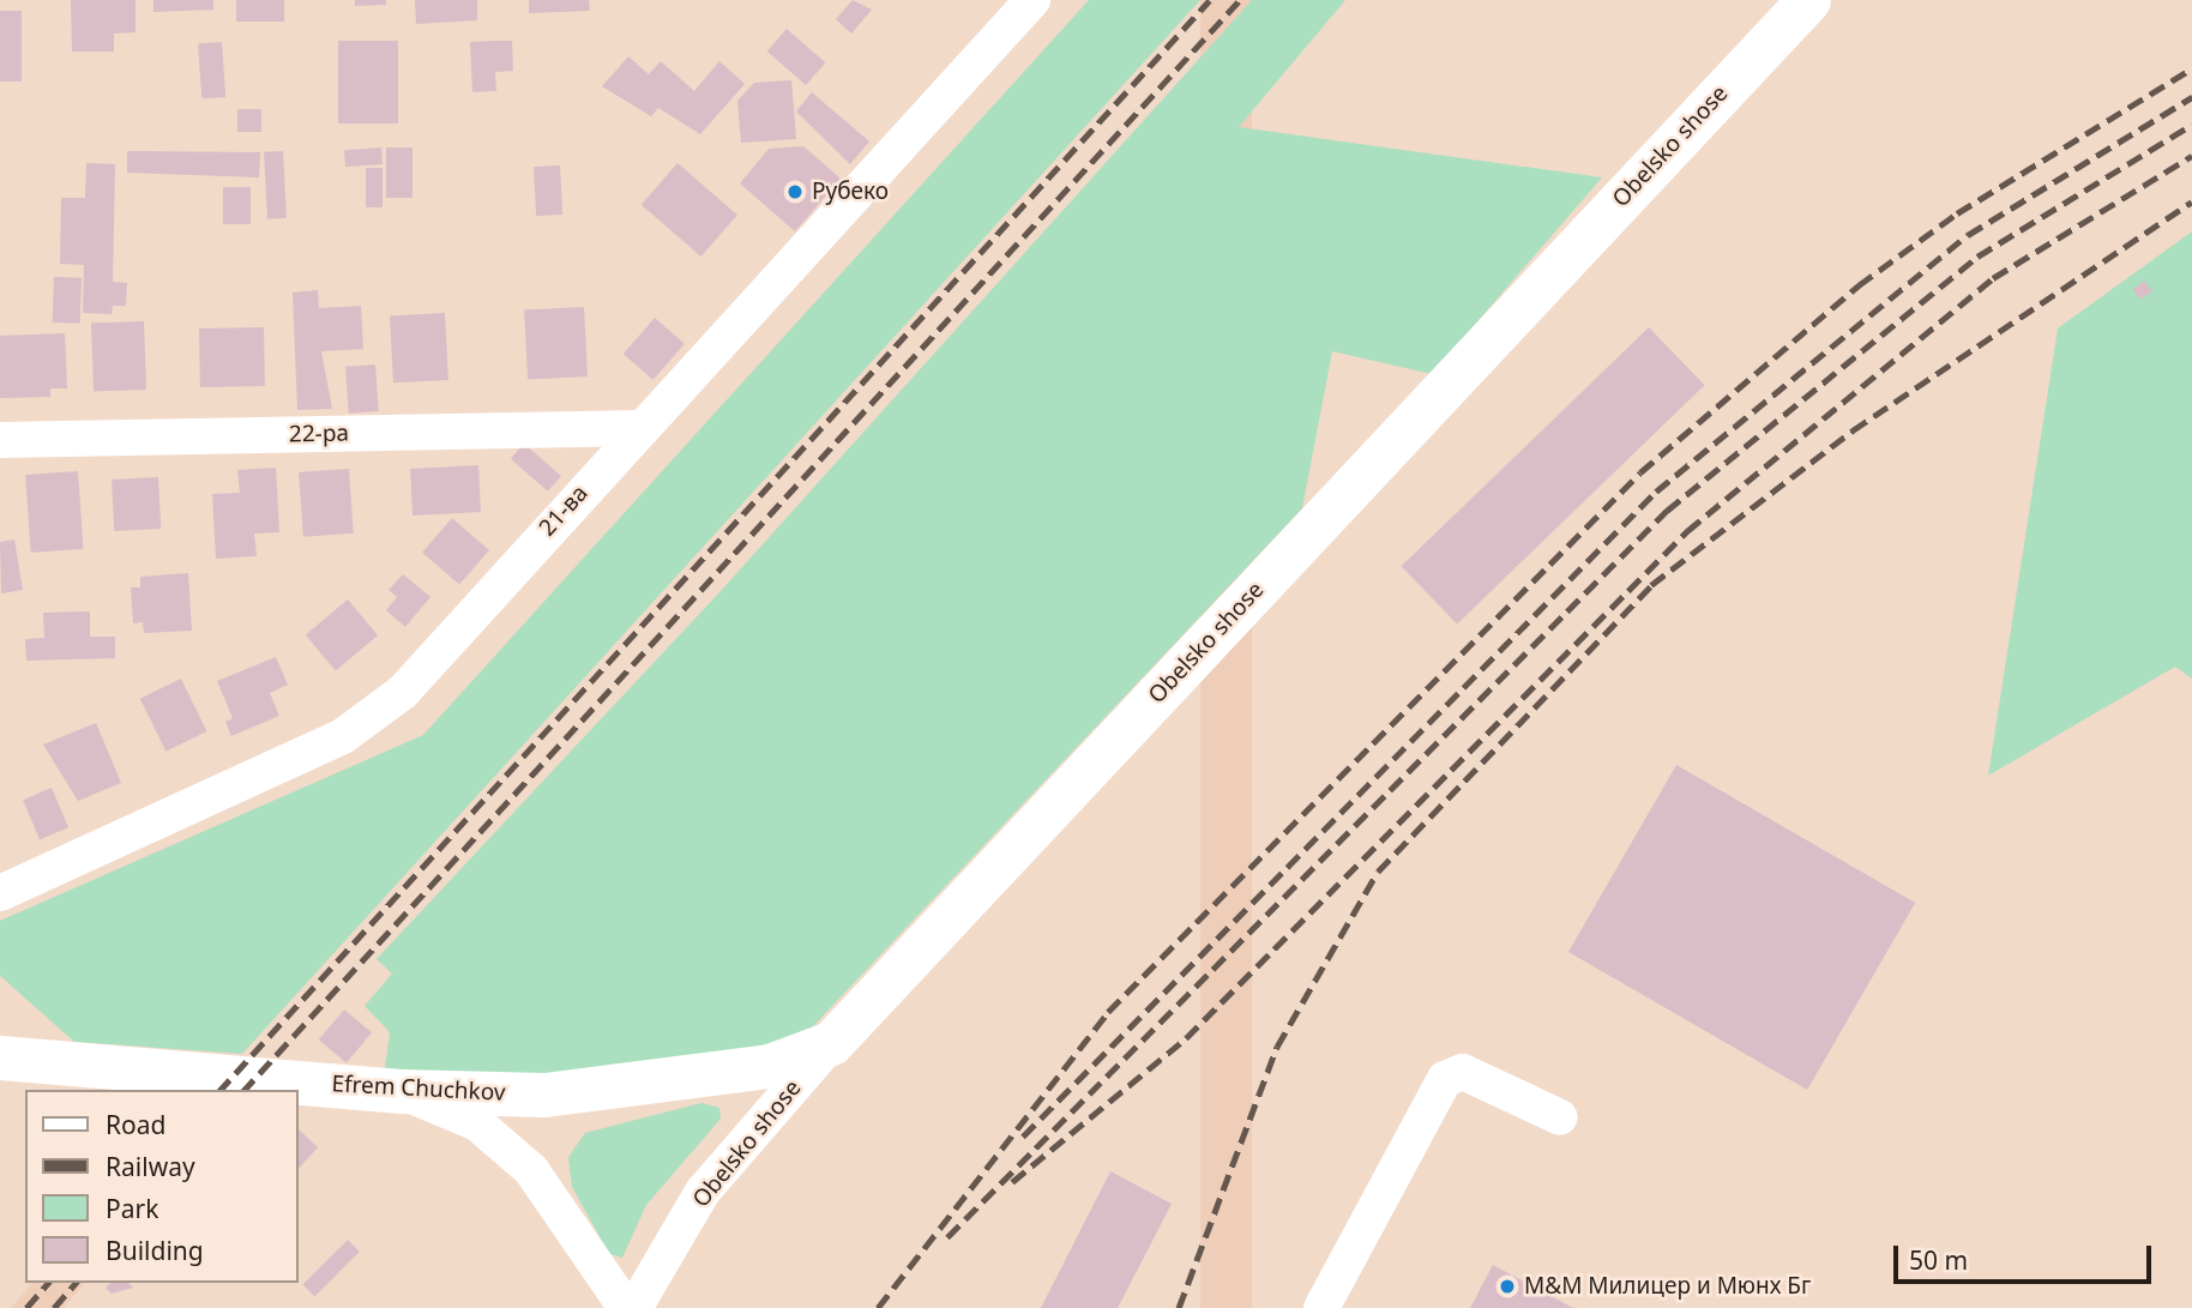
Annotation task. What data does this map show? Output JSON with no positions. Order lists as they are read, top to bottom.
{
  "streets": {
    "street": [
      "Obelsko shose",
      "22-ра",
      "21-ва",
      "Efrem Chuchkov"
    ]
  },
  "crossings": [
    ["Obelsko shose", "Efrem Chuchkov"],
    ["22-ра", "21-ва"]
  ],
  "places": ["Рубеко", "М&M Mилицер и Мюнх Бг"],
  "legend": [
    "Road",
    "Railway",
    "Park",
    "Building"
  ],
  "scale_bar": "50 m"
}
